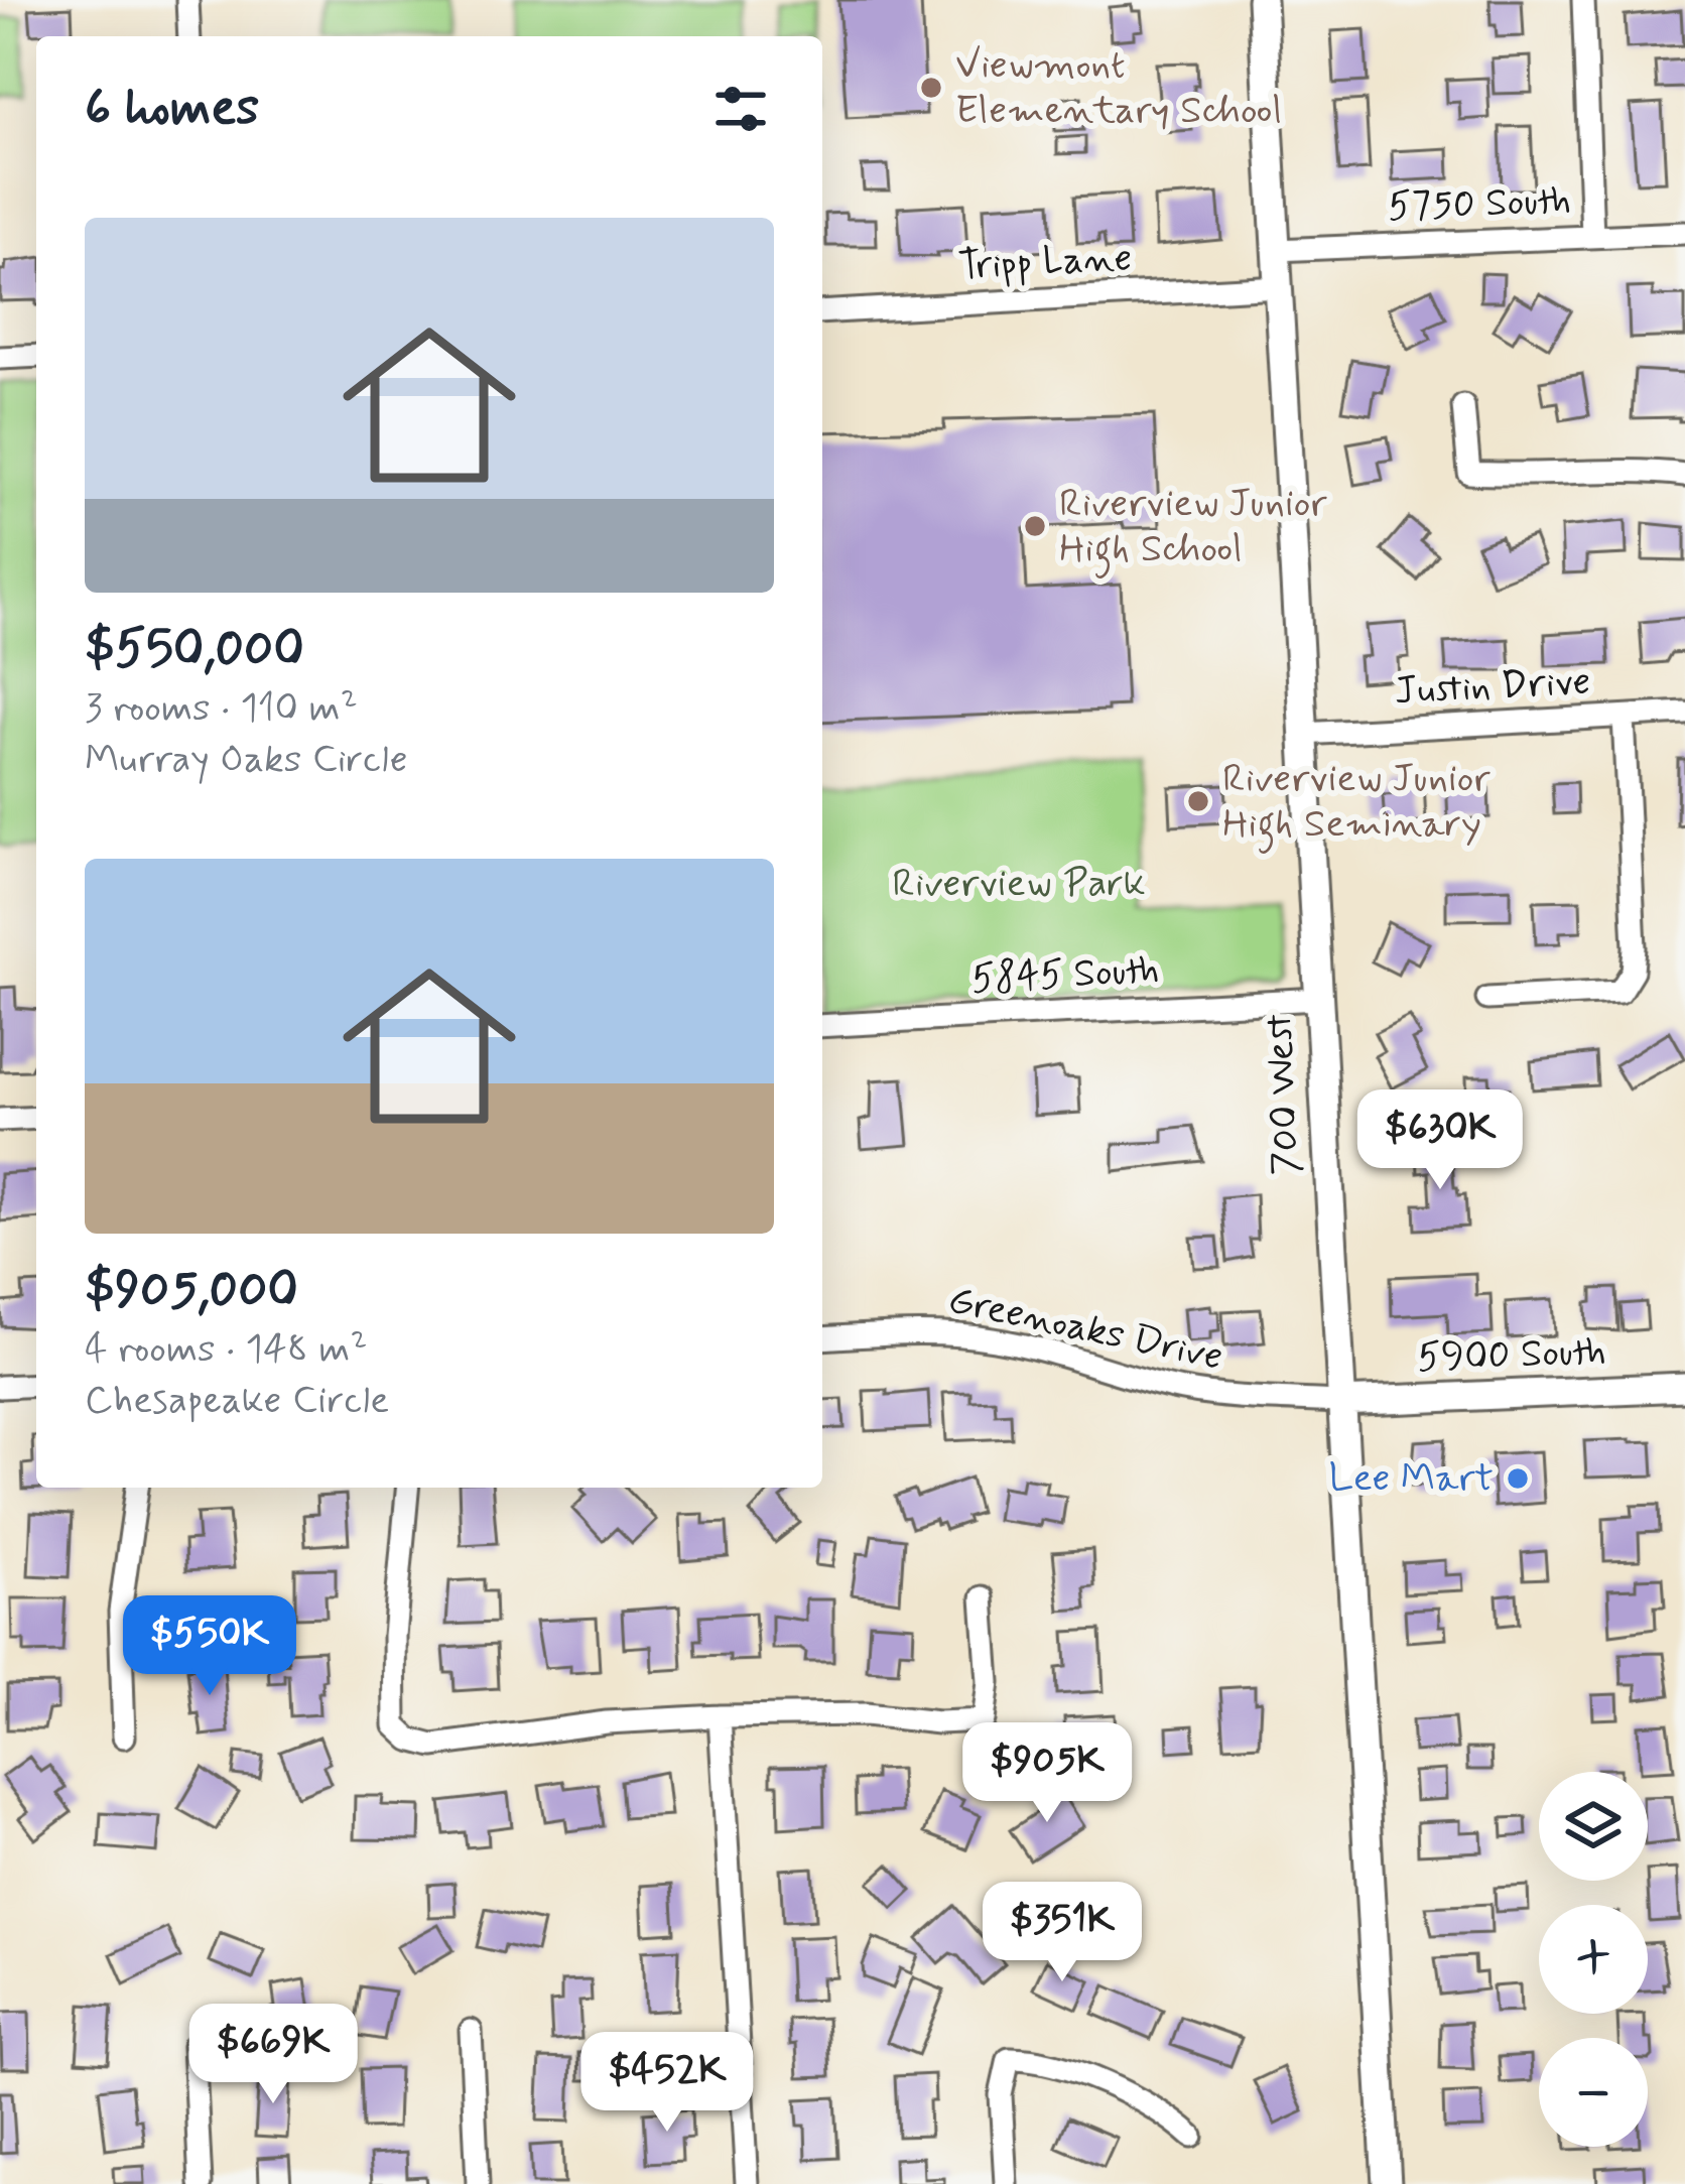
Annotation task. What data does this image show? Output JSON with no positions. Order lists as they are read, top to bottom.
{
  "streets": {
    "main road": ["700 West", "5900 South"],
    "street": [
      "5750 South",
      "Tripp Lane",
      "Justin Drive",
      "5845 South",
      "Greenoaks Drive"
    ]
  },
  "crossings": [
    ["5750 South", "700 West"],
    ["Tripp Lane", "700 West"],
    ["Justin Drive", "700 West"],
    ["5845 South", "700 West"],
    ["700 West", "Greenoaks Drive"],
    ["700 West", "5900 South"],
    ["Greenoaks Drive", "5900 South"]
  ],
  "parks": ["Riverview Park"],
  "places": [
    "Viewmont Elementary School",
    "Riverview Junior High School",
    "Riverview Junior High Seminary",
    "Lee Mart"
  ],
  "page": {
    "heading": "6 homes",
    "list": [
      {
        "name": "$550,000",
        "note": "3 rooms · 110 m² · Murray Oaks Circle"
      },
      {
        "name": "$905,000",
        "note": "4 rooms · 148 m² · Chesapeake Circle"
      }
    ],
    "price": [
      "$630K",
      "$550K",
      "$905K",
      "$351K",
      "$669K",
      "$452K"
    ],
    "map_buttons": ["+", "−"]
  }
}
